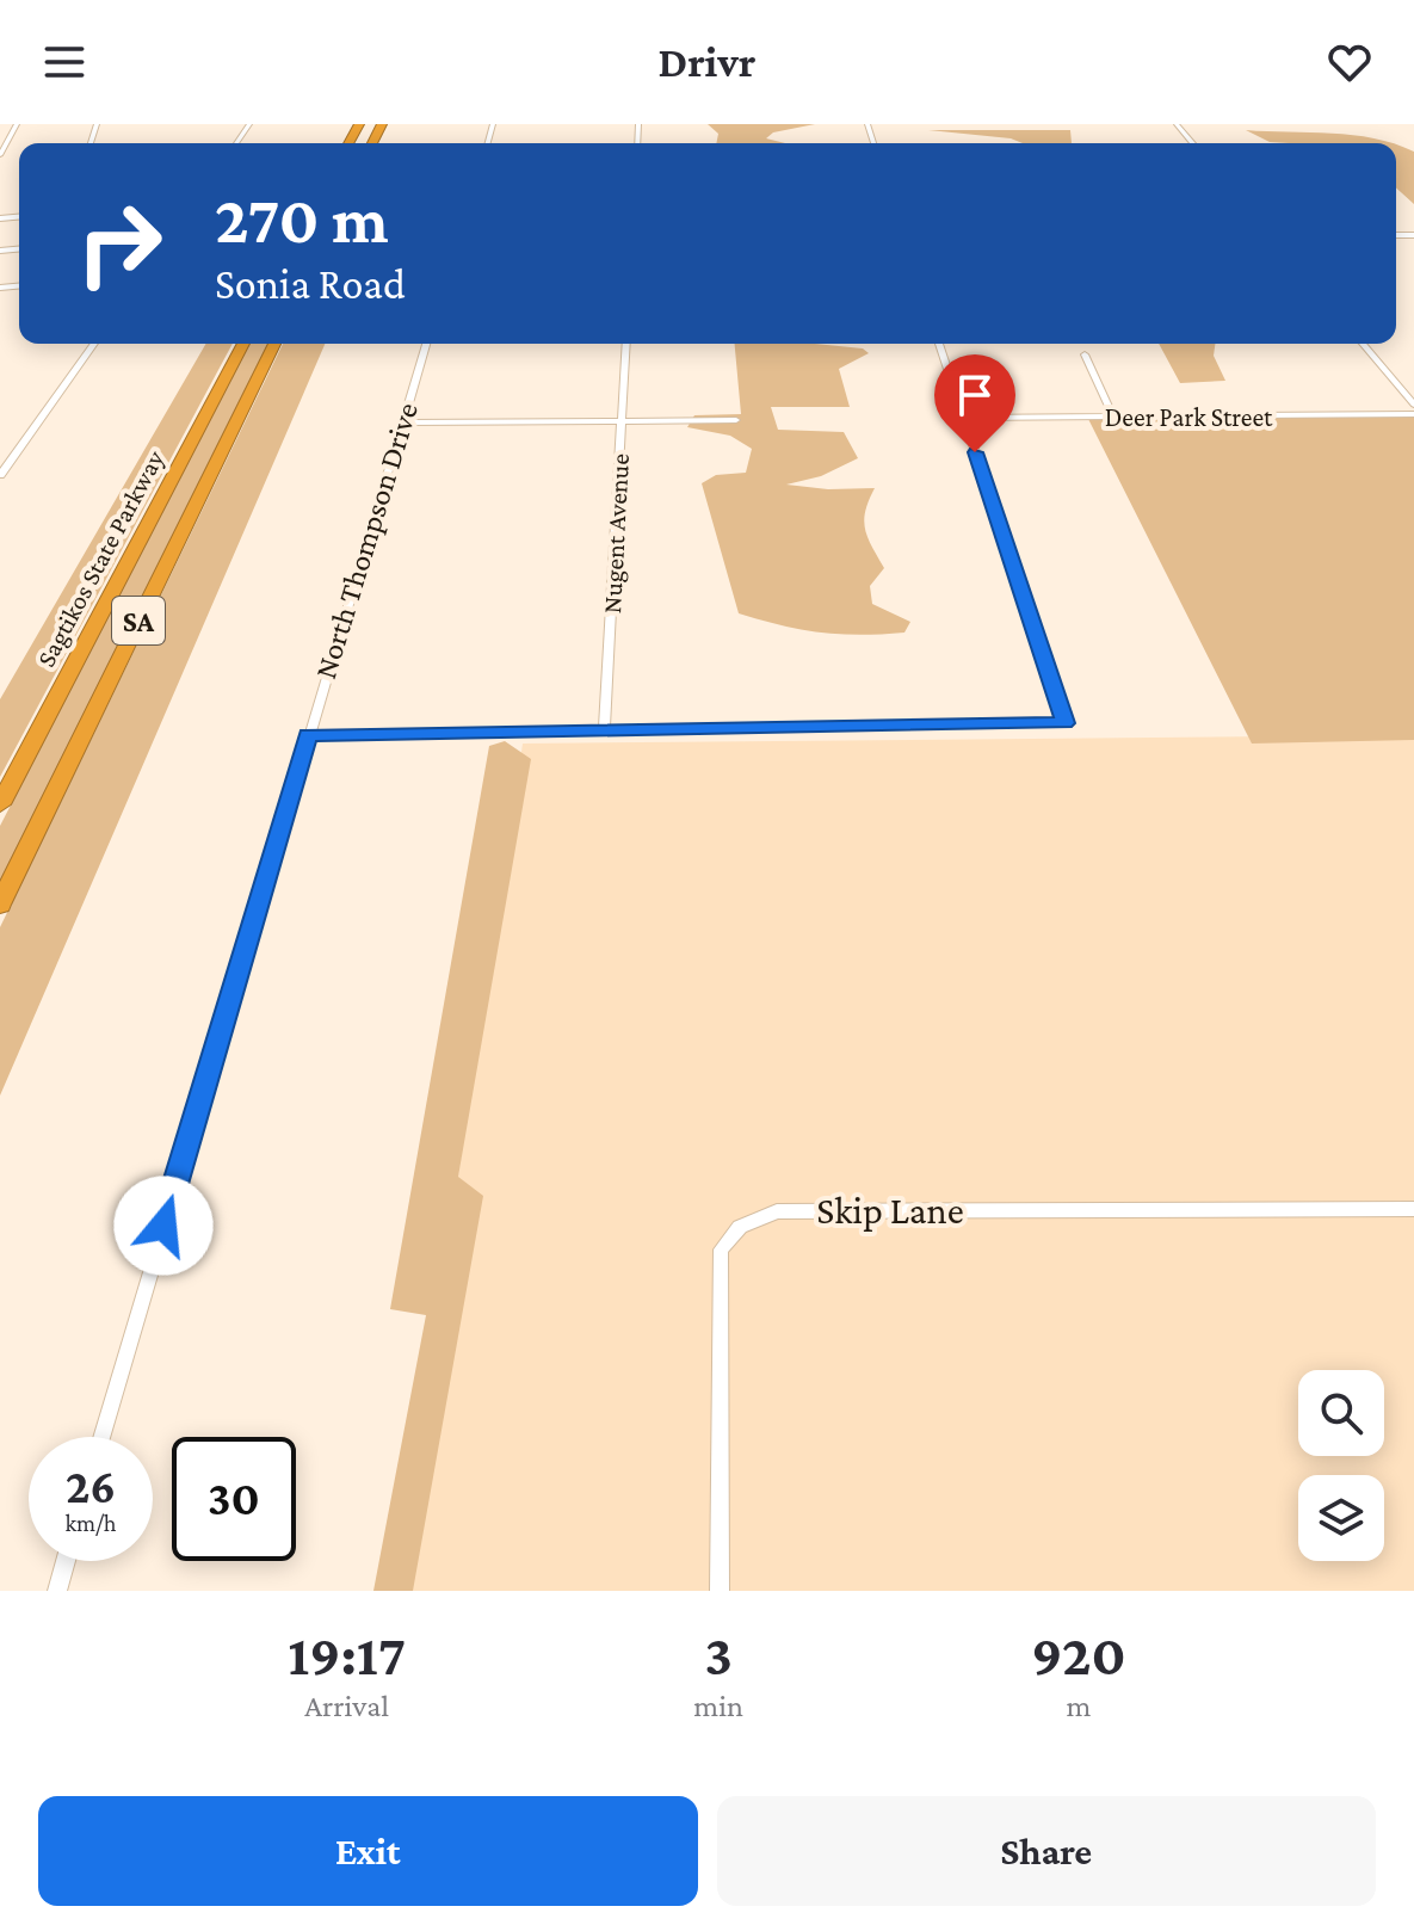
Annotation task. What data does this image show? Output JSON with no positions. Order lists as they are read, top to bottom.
{
  "streets": {
    "highway": ["Sagtikos State Parkway", "SA"],
    "street": [
      "Deer Park Street",
      "Nugent Avenue",
      "North Thompson Drive",
      "Skip Lane"
    ]
  },
  "page": {
    "header": "Drivr",
    "turn": ["270 m", "Sonia Road"],
    "speed": "26 km/h",
    "limit": "30",
    "eta": [
      "19:17",
      "Arrival",
      "3",
      "min",
      "920",
      "m"
    ],
    "buttons": ["Exit", "Share"]
  }
}
